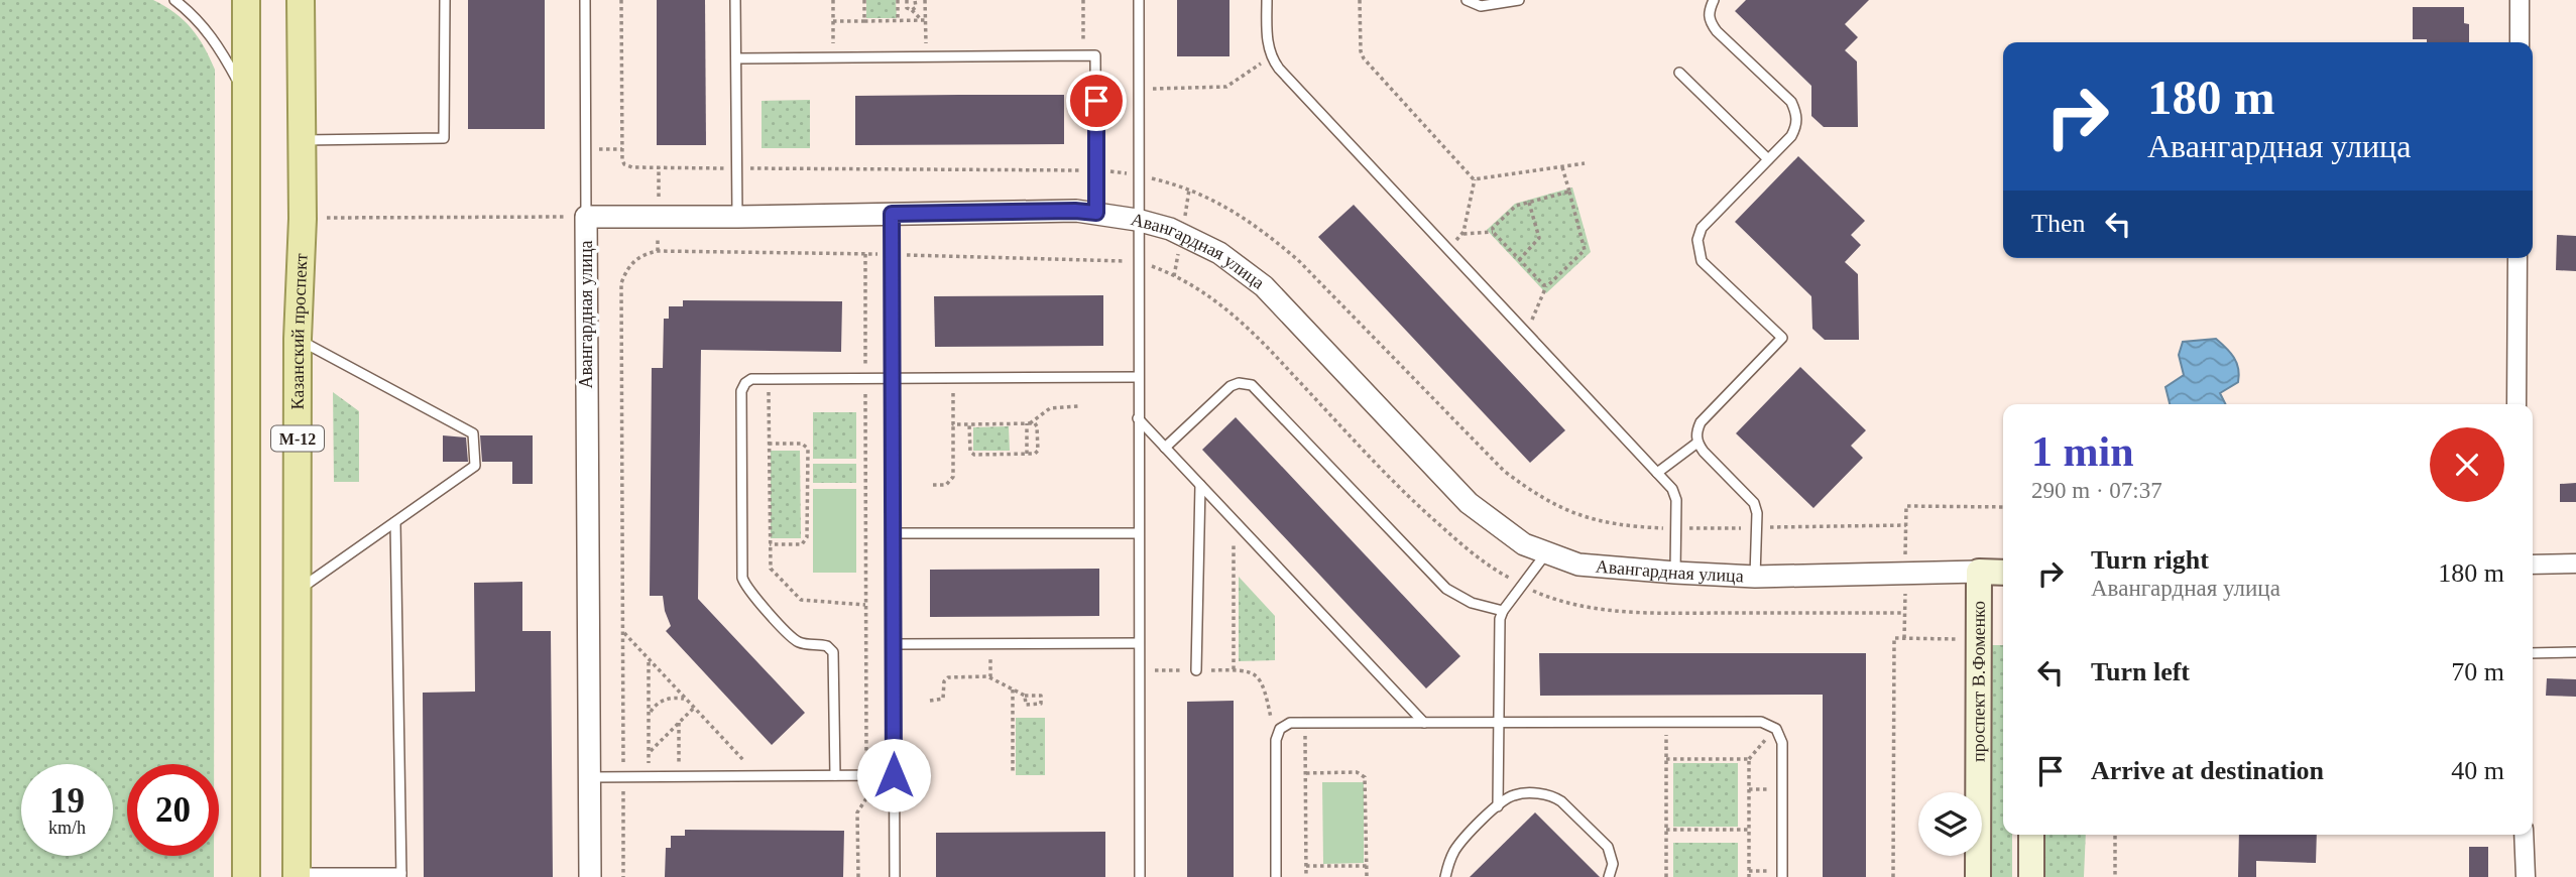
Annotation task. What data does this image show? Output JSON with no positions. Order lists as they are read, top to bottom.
{
  "streets": {
    "main road": ["Казанский проспект", "М-12", "проспект В.Фоменко"],
    "street": ["Авангардная улица"]
  },
  "crossings": [
    ["Авангардная улица", "проспект В.Фоменко"]
  ],
  "page": {
    "turn": ["180 m", "Авангардная улица"],
    "then": "Then",
    "heading": ["1 min", "290 m · 07:37"],
    "list": [
      {
        "name": "Turn right",
        "note": "Авангардная улица",
        "value": "180 m"
      },
      {
        "name": "Turn left",
        "value": "70 m"
      },
      {
        "name": "Arrive at destination",
        "value": "40 m"
      }
    ],
    "speed": "19 km/h",
    "limit": "20"
  }
}
